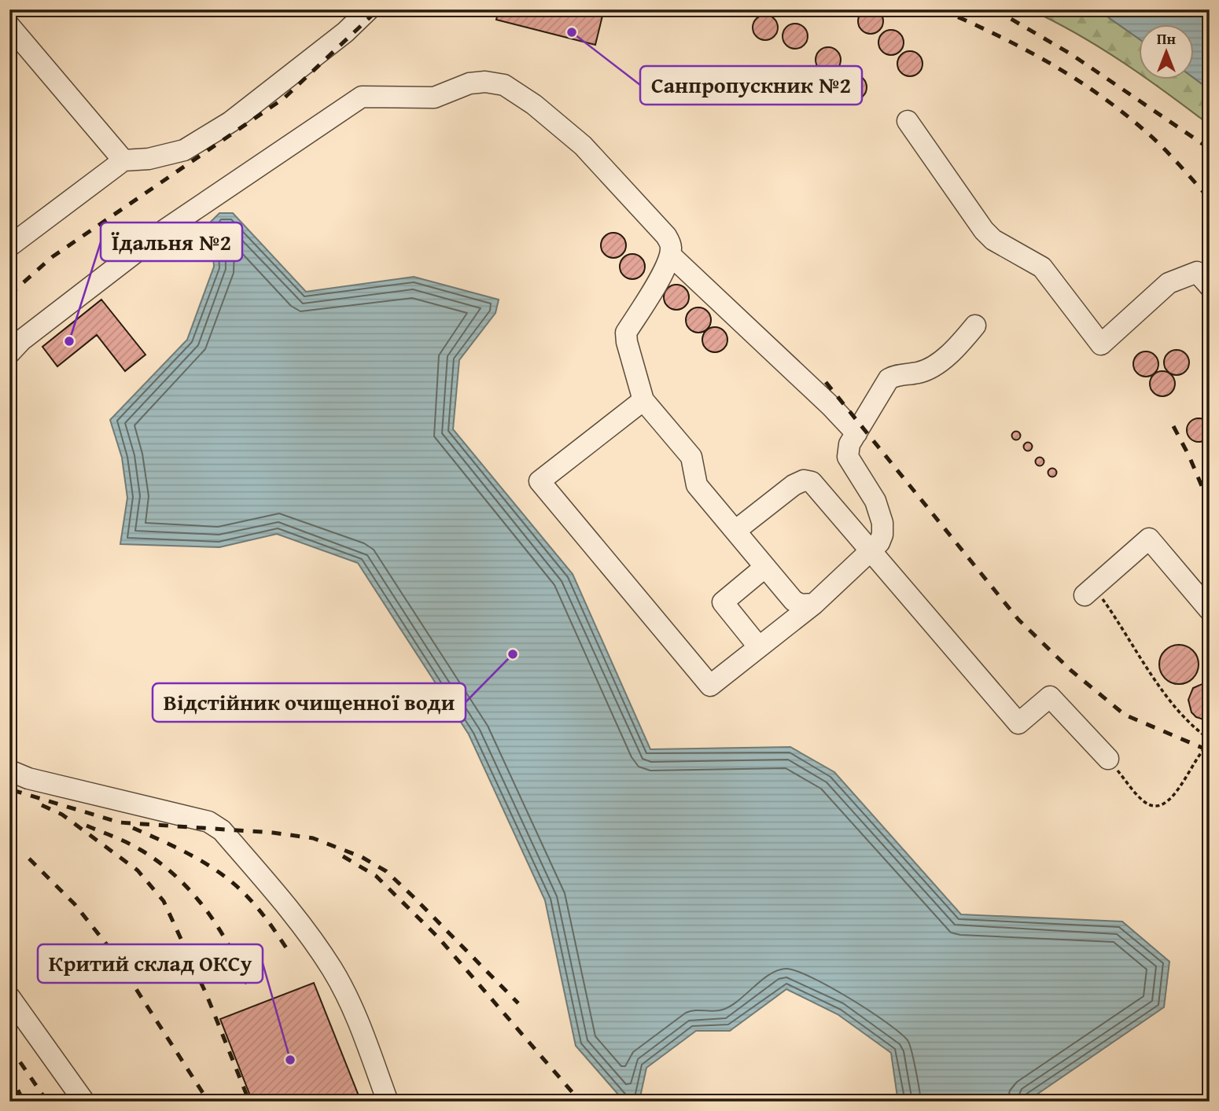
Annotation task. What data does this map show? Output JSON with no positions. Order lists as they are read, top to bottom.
{
  "places": [
    "Санпропускник №2",
    "Їдальня №2",
    "Відстійник очищенної води",
    "Критий склад ОКСу"
  ],
  "north": "top"
}
